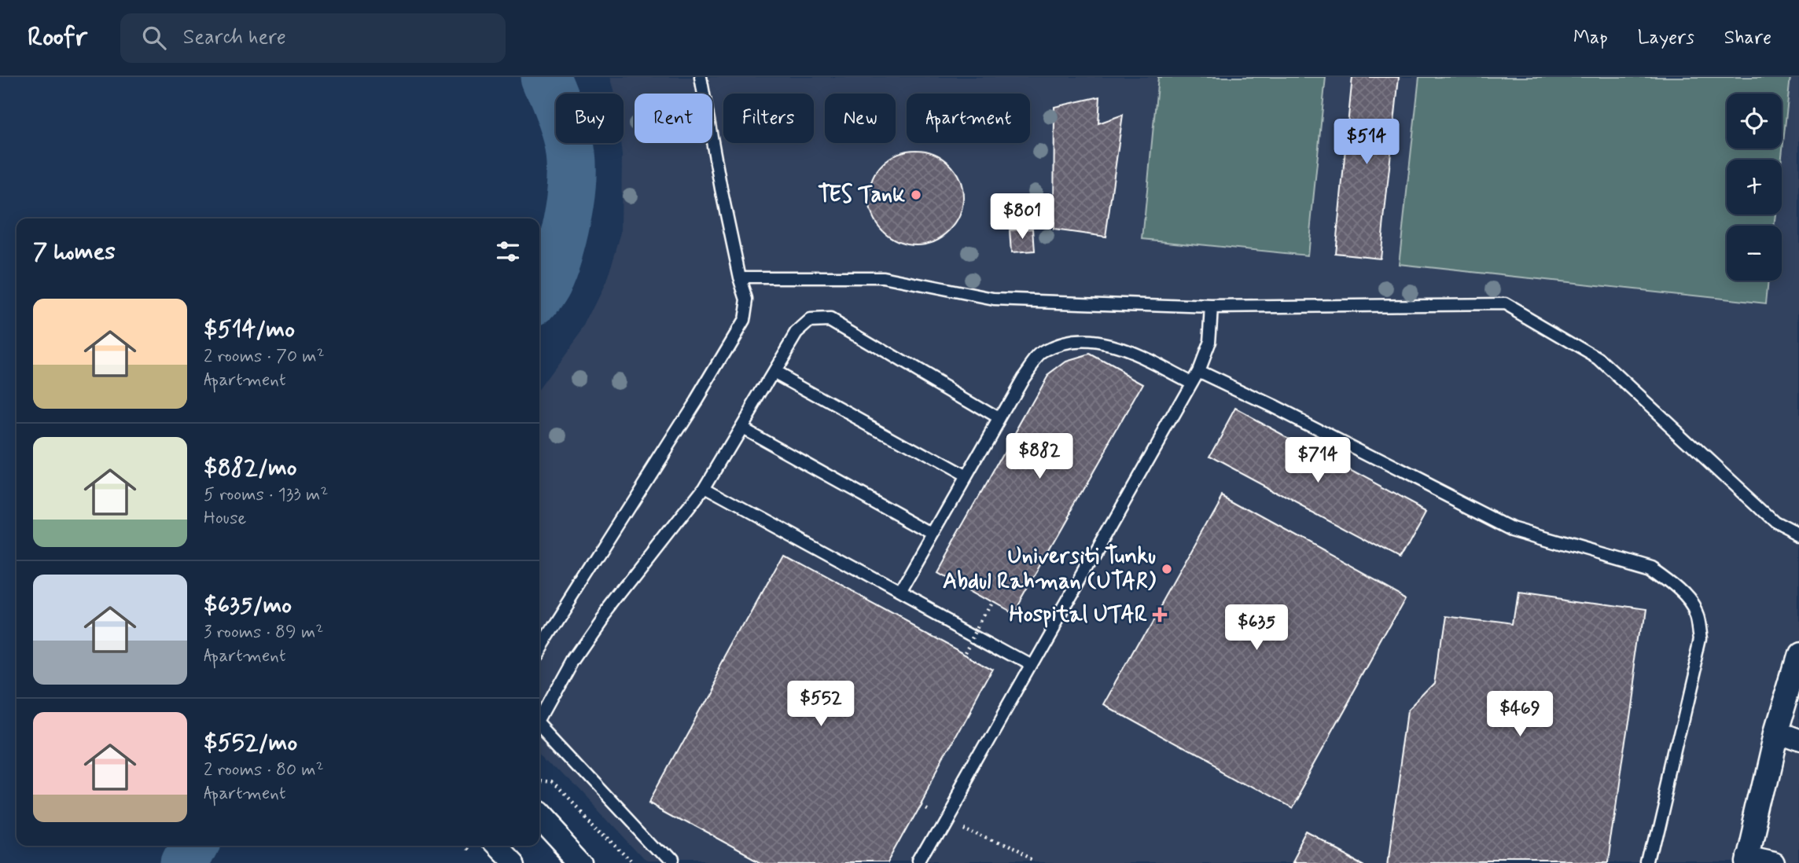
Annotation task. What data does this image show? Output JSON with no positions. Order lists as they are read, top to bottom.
{
  "places": {
    "other": ["TES Tank", "Universiti Tunku Abdul Rahman (UTAR)"],
    "health": ["Hospital UTAR"]
  },
  "page": {
    "header": "Roofr",
    "search": "Search here",
    "nav": ["Map", "Layers", "Share"],
    "map_buttons": ["+", "−"],
    "chip": [
      "Buy",
      "Rent",
      "Filters",
      "New",
      "Apartment"
    ],
    "price": [
      "$514",
      "$801",
      "$882",
      "$714",
      "$635",
      "$552",
      "$469"
    ],
    "heading": "7 homes",
    "list": [
      {
        "name": "$514/mo",
        "note": "2 rooms · 70 m² · Apartment"
      },
      {
        "name": "$882/mo",
        "note": "5 rooms · 133 m² · House"
      },
      {
        "name": "$635/mo",
        "note": "3 rooms · 89 m² · Apartment"
      },
      {
        "name": "$552/mo",
        "note": "2 rooms · 80 m² · Apartment"
      }
    ]
  }
}
